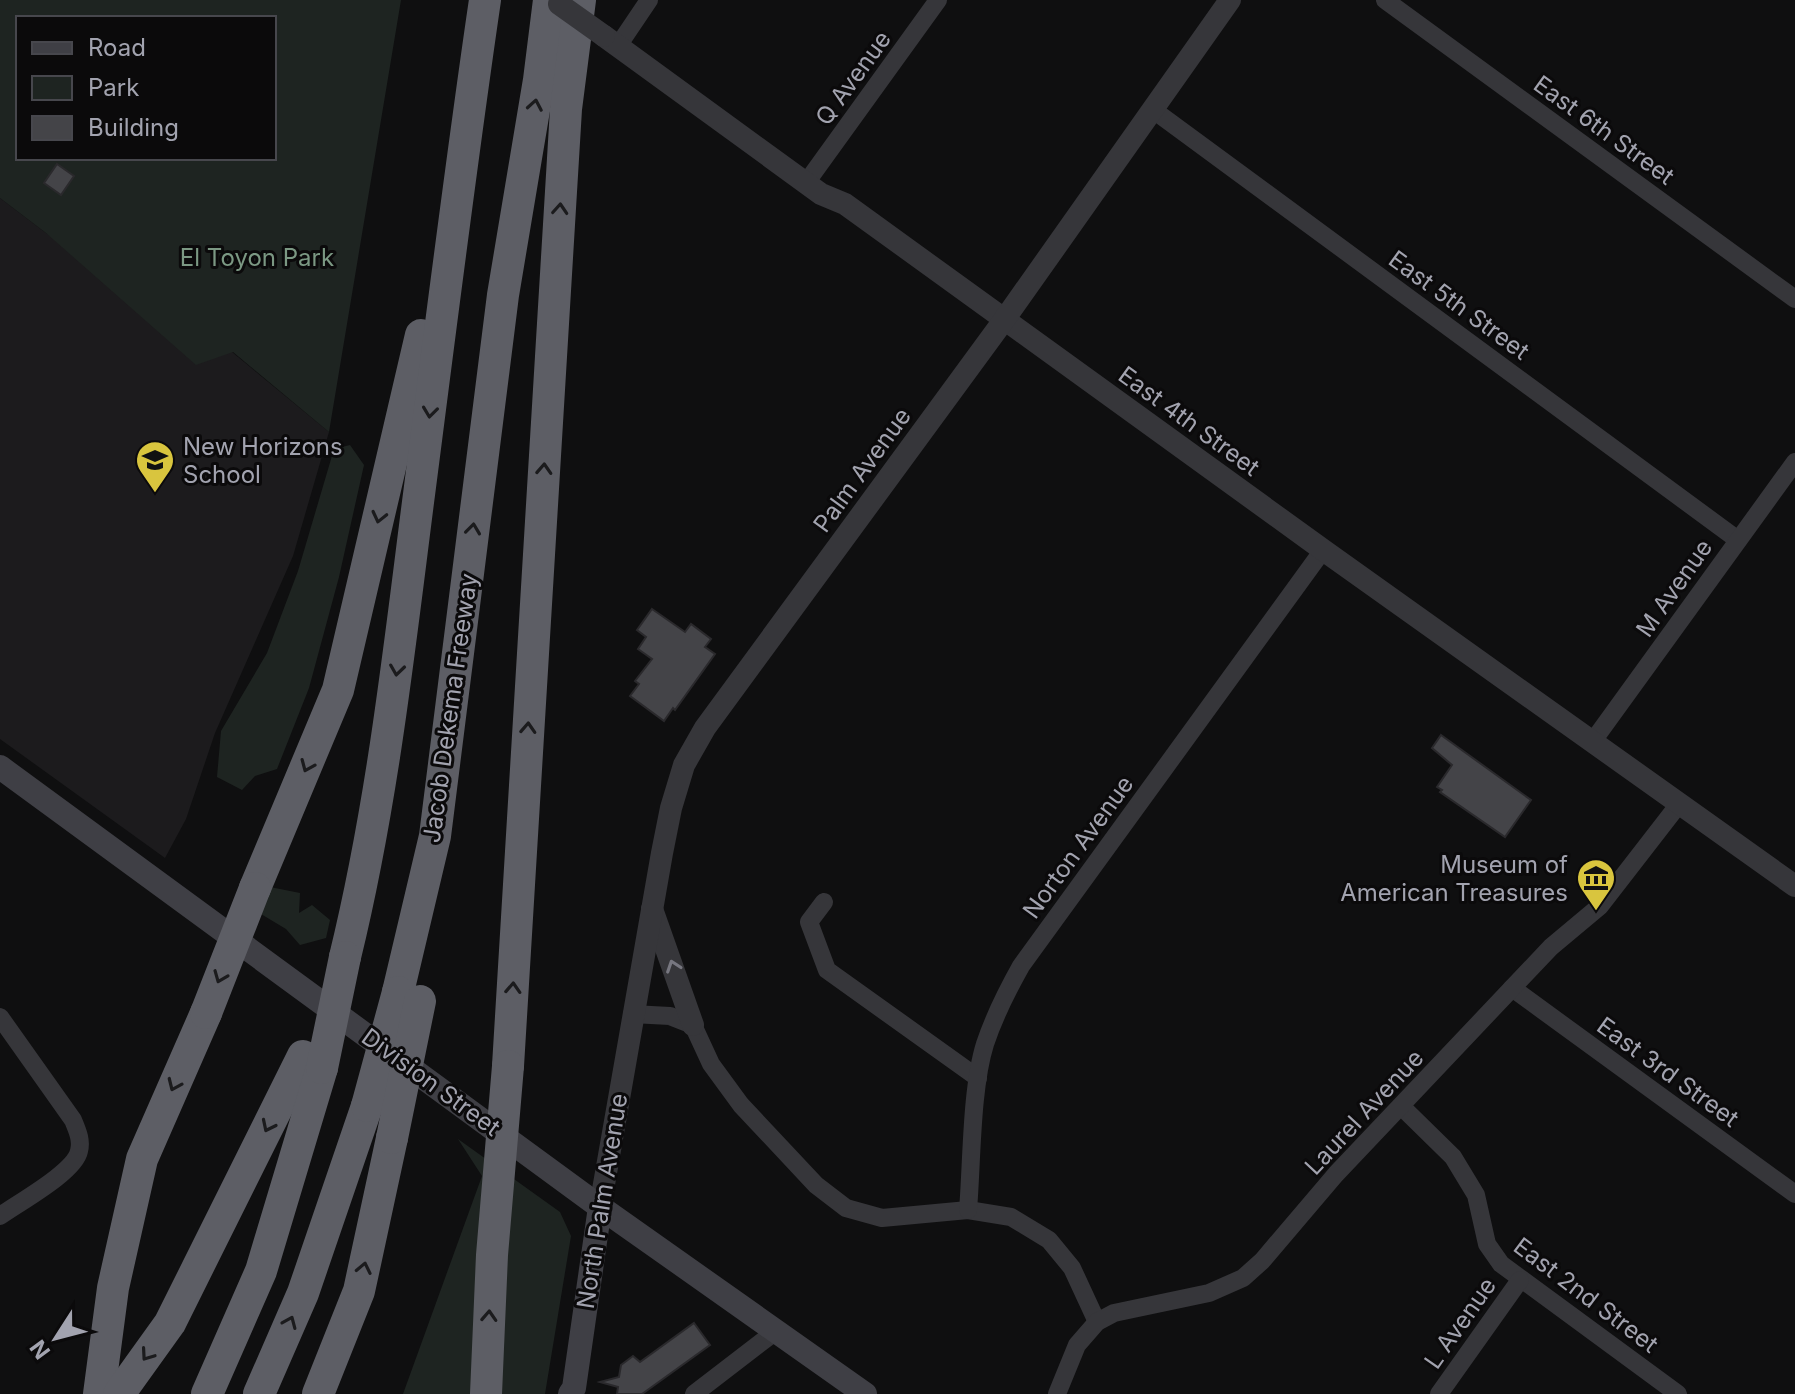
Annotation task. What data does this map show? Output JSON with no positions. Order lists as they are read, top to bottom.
{
  "streets": {
    "highway": ["Jacob Dekema Freeway"],
    "main road": ["Division Street", "North Palm Avenue"],
    "street": [
      "Q Avenue",
      "East 6th Street",
      "East 5th Street",
      "East 4th Street",
      "Palm Avenue",
      "M Avenue",
      "Norton Avenue",
      "East 3rd Street",
      "Laurel Avenue",
      "East 2nd Street",
      "L Avenue"
    ]
  },
  "crossings": [
    ["Q Avenue", "East 4th Street"],
    ["East 5th Street", "Palm Avenue"],
    ["East 5th Street", "M Avenue"],
    ["East 4th Street", "Palm Avenue"],
    ["East 4th Street", "M Avenue"],
    ["East 4th Street", "Jacob Dekema Freeway"],
    ["East 4th Street", "Norton Avenue"],
    ["East 4th Street", "Laurel Avenue"],
    ["Palm Avenue", "North Palm Avenue"],
    ["East 3rd Street", "Laurel Avenue"],
    ["Division Street", "North Palm Avenue"],
    ["Laurel Avenue", "East 2nd Street"],
    ["East 2nd Street", "L Avenue"]
  ],
  "parks": ["El Toyon Park"],
  "places": {
    "school or university": ["New Horizons School"],
    "museum": ["Museum of American Treasures"]
  },
  "legend": ["Road", "Park", "Building"],
  "north": "bottom left"
}
